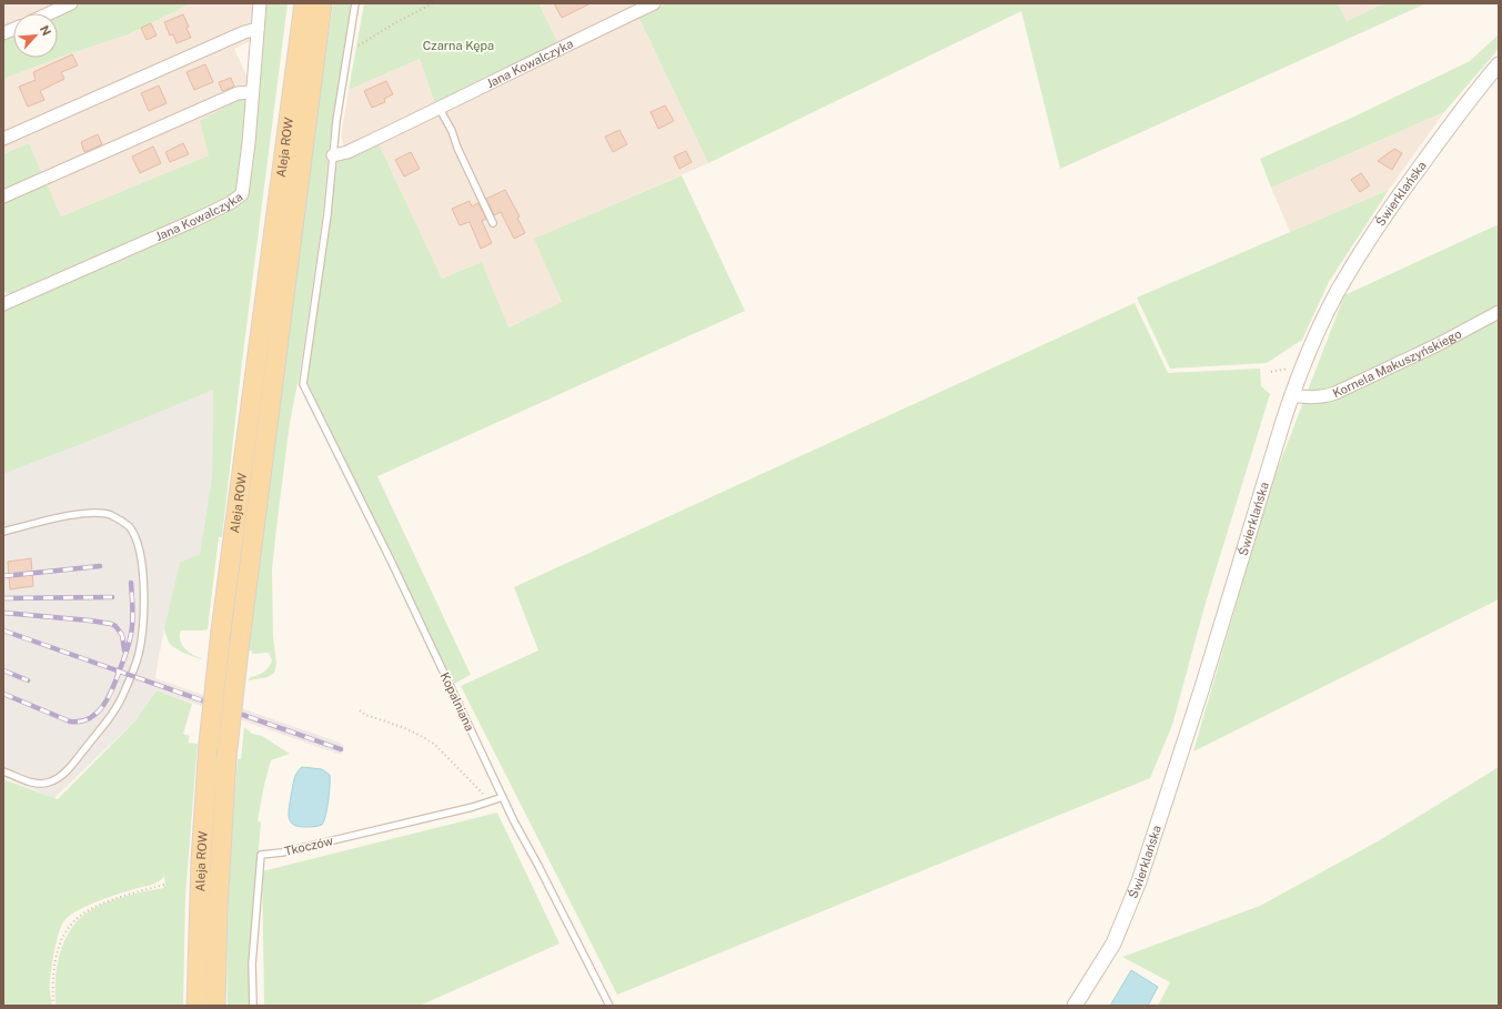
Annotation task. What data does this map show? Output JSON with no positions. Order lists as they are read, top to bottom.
{
  "streets": {
    "main road": ["Aleja ROW"],
    "street": ["Jana Kowalczyka", "Świerklańska", "Kornela Makuszyńskiego"],
    "lane": ["Kopalniana", "Tkoczów"]
  },
  "crossings": [
    ["Jana Kowalczyka", "Kopalniana"],
    ["Świerklańska", "Kornela Makuszyńskiego"],
    ["Kopalniana", "Tkoczów"]
  ],
  "parks": ["Czarna Kępa"],
  "north": "top right"
}
